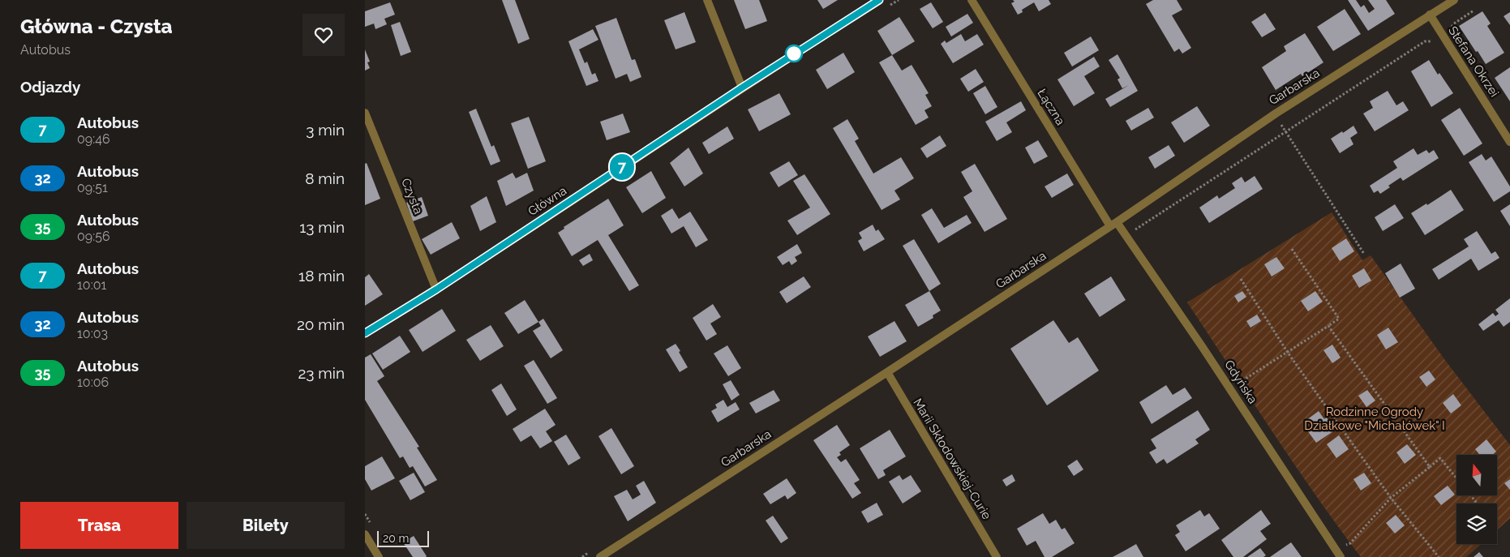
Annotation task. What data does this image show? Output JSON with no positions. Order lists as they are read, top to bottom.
{
  "streets": {
    "street": [
      "Stefana Okrzei",
      "Garbarska",
      "Łączna",
      "Czysta",
      "Główna",
      "Gdyńska",
      "Marii Skłodowskiej-Curie"
    ]
  },
  "crossings": [
    ["Stefana Okrzei", "Garbarska"],
    ["Garbarska", "Łączna"],
    ["Garbarska", "Gdyńska"],
    ["Garbarska", "Marii Skłodowskiej-Curie"],
    ["Łączna", "Gdyńska"],
    ["Czysta", "Główna"]
  ],
  "parks": ["Rodzinne Ogrody Działkowe \"Michałówek\" I"],
  "lines": ["bus line 7"],
  "scale_bar": "20 m",
  "north": "top",
  "page": {
    "heading": [
      ["Główna - Czysta", "Autobus"],
      "Odjazdy"
    ],
    "on_map": "7",
    "list": [
      {
        "mark": "7",
        "name": "Autobus",
        "note": "09:46",
        "value": "3 min"
      },
      {
        "mark": "32",
        "name": "Autobus",
        "note": "09:51",
        "value": "8 min"
      },
      {
        "mark": "35",
        "name": "Autobus",
        "note": "09:56",
        "value": "13 min"
      },
      {
        "mark": "7",
        "name": "Autobus",
        "note": "10:01",
        "value": "18 min"
      },
      {
        "mark": "32",
        "name": "Autobus",
        "note": "10:03",
        "value": "20 min"
      },
      {
        "mark": "35",
        "name": "Autobus",
        "note": "10:06",
        "value": "23 min"
      }
    ],
    "buttons": ["Trasa", "Bilety"],
    "scale": "20 m"
  }
}
